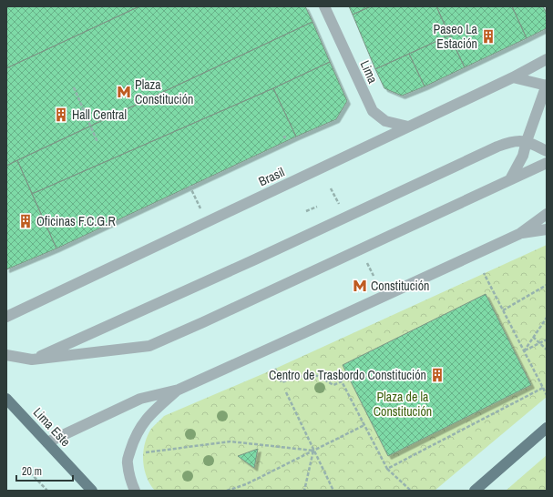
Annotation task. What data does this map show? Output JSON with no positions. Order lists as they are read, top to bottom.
{
  "streets": {
    "main road": ["Lima Este"],
    "street": ["Lima", "Brasil"]
  },
  "crossings": [
    ["Lima", "Brasil"]
  ],
  "parks": ["Plaza de la Constitución"],
  "places": {
    "building": [
      "Paseo La Estación",
      "Hall Central",
      "Oficinas F.C.G.R",
      "Centro de Trasbordo Constitución"
    ],
    "metro station": ["Plaza Constitución", "Constitución"]
  },
  "scale_bar": "20 m"
}
